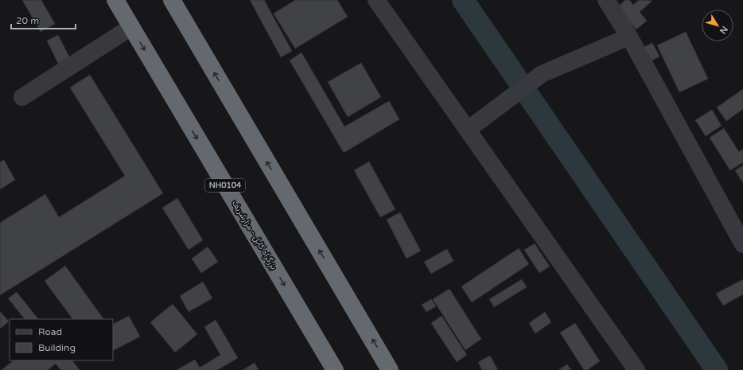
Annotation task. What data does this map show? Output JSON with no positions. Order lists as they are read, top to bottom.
{
  "streets": {
    "highway": ["NH0104", "بزرگراه کابل - مزارشریف"]
  },
  "legend": ["Road", "Building"],
  "scale_bar": "20 m",
  "north": "bottom right"
}
